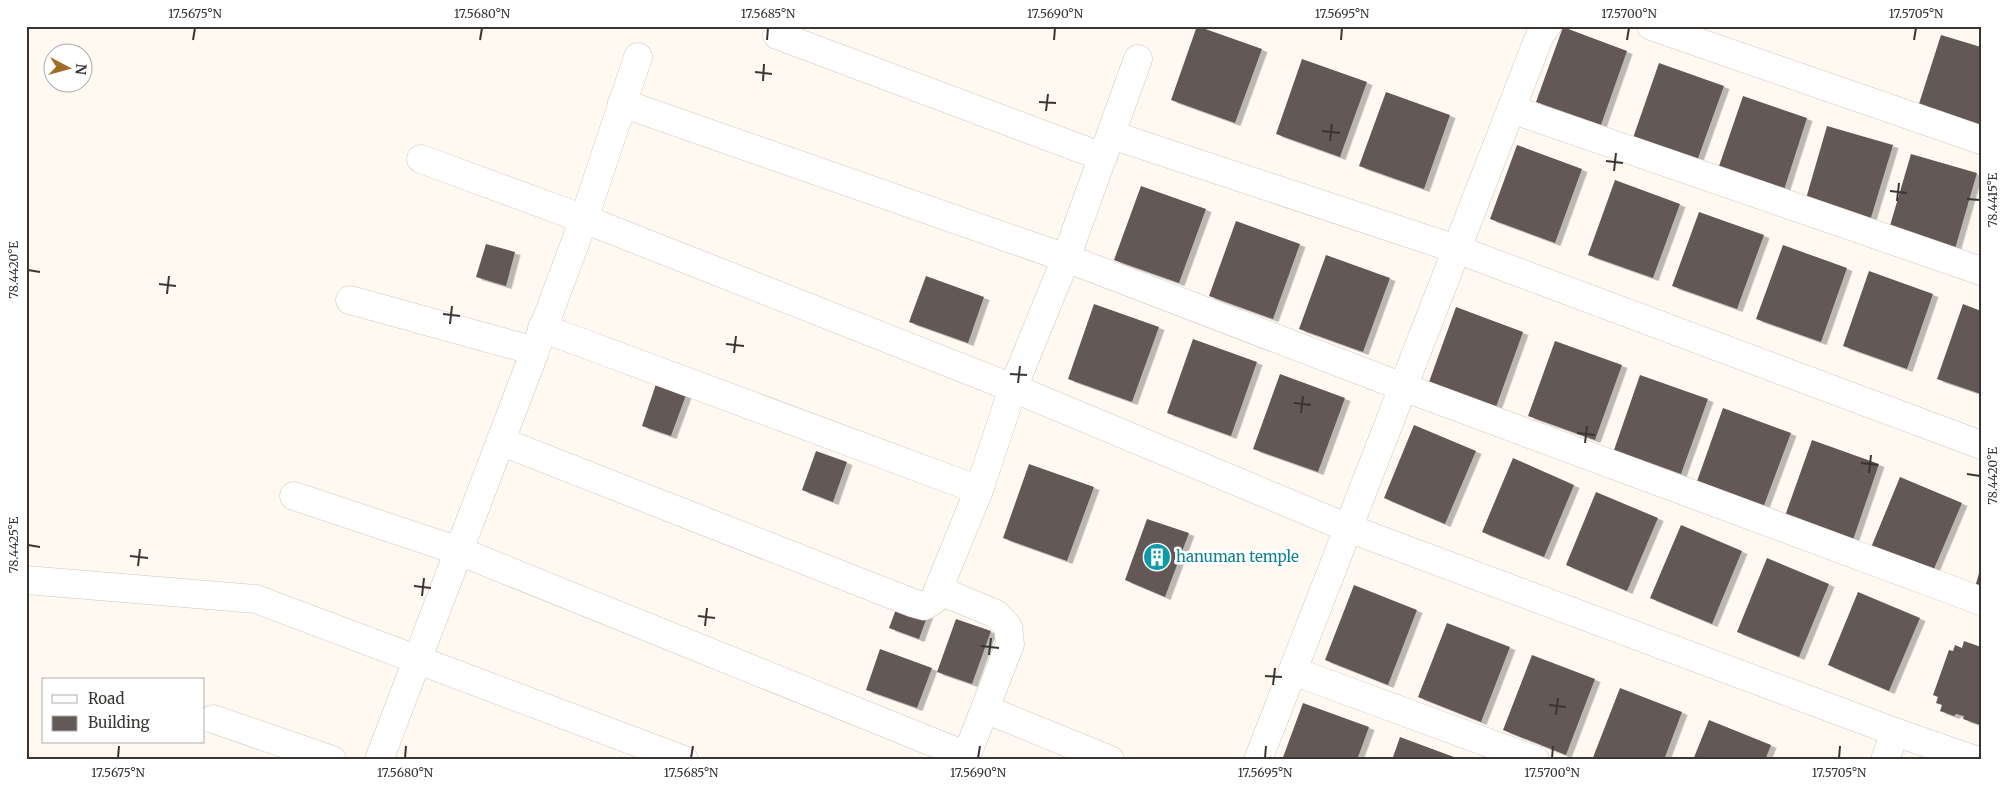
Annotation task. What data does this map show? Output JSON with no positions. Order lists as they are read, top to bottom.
{
  "places": {
    "building": ["hanuman temple"]
  },
  "legend": ["Road", "Building"],
  "north": "right",
  "coordinates": [
    "17.5675°N",
    "17.5680°N",
    "17.5685°N",
    "17.5690°N",
    "17.5695°N",
    "17.5700°N",
    "17.5705°N",
    "78.4415°E",
    "78.4420°E",
    "78.4425°E"
  ]
}
